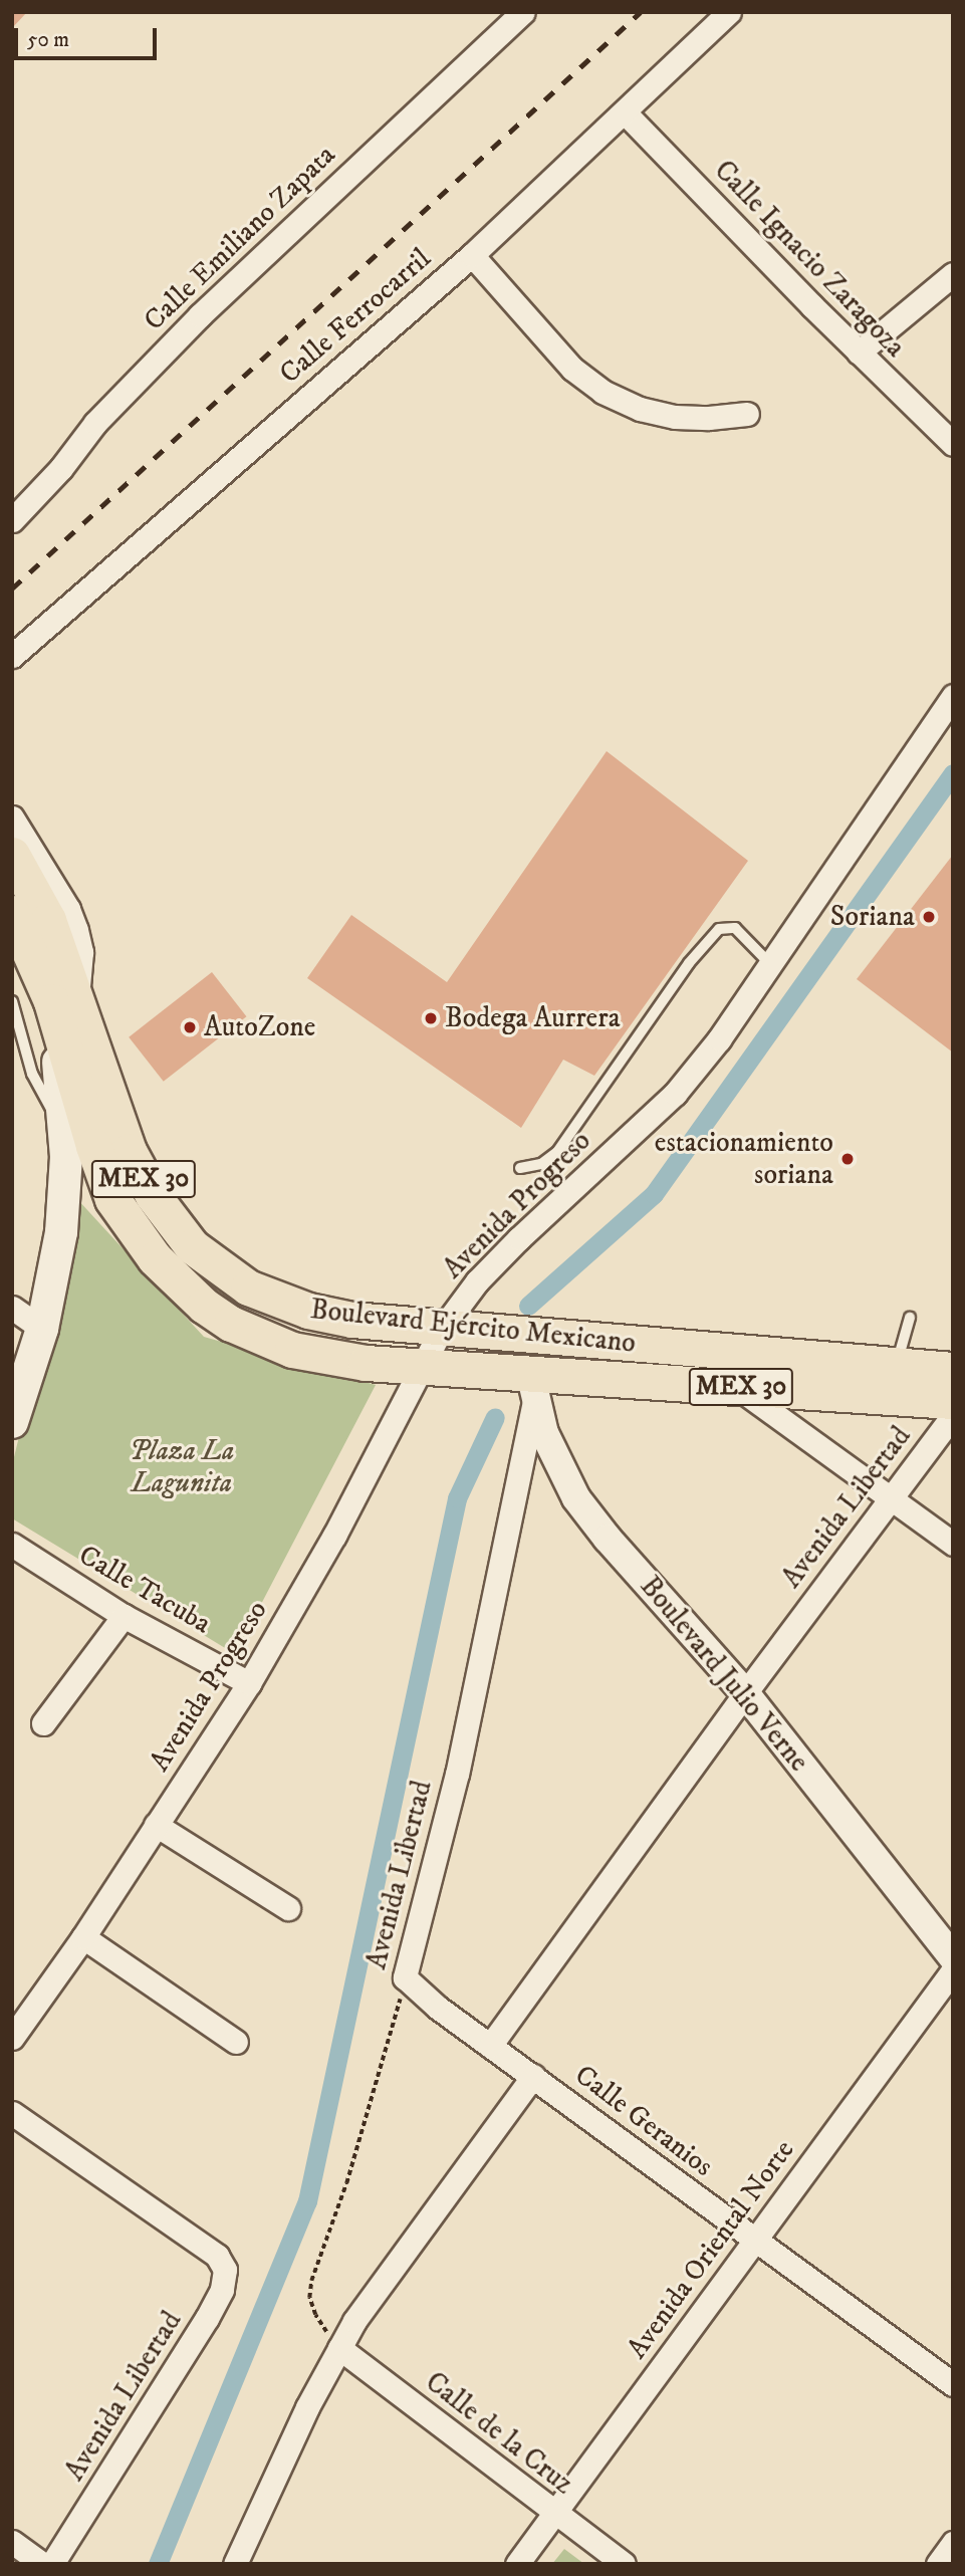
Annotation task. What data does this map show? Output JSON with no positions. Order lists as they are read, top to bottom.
{
  "streets": {
    "main road": ["MEX 30", "Boulevard Ejército Mexicano"],
    "street": [
      "Calle Emiliano Zapata",
      "Calle Ignacio Zaragoza",
      "Calle Ferrocarril",
      "Avenida Progreso",
      "Avenida Libertad",
      "Calle Tacuba",
      "Boulevard Julio Verne",
      "Calle Geranios",
      "Avenida Oriental Norte",
      "Calle de la Cruz"
    ]
  },
  "crossings": [
    ["Calle Ignacio Zaragoza", "Calle Ferrocarril"],
    ["Avenida Progreso", "Boulevard Ejército Mexicano"],
    ["Avenida Progreso", "Calle Tacuba"],
    ["Boulevard Ejército Mexicano", "Avenida Libertad"],
    ["Boulevard Ejército Mexicano", "Boulevard Julio Verne"],
    ["Avenida Libertad", "Boulevard Julio Verne"],
    ["Avenida Libertad", "Calle Geranios"],
    ["Avenida Libertad", "Calle de la Cruz"],
    ["Calle Geranios", "Avenida Oriental Norte"],
    ["Avenida Oriental Norte", "Calle de la Cruz"]
  ],
  "parks": ["Plaza La Lagunita"],
  "places": [
    "Soriana",
    "Bodega Aurrera",
    "AutoZone",
    "estacionamiento soriana"
  ],
  "scale_bar": "50 m"
}
